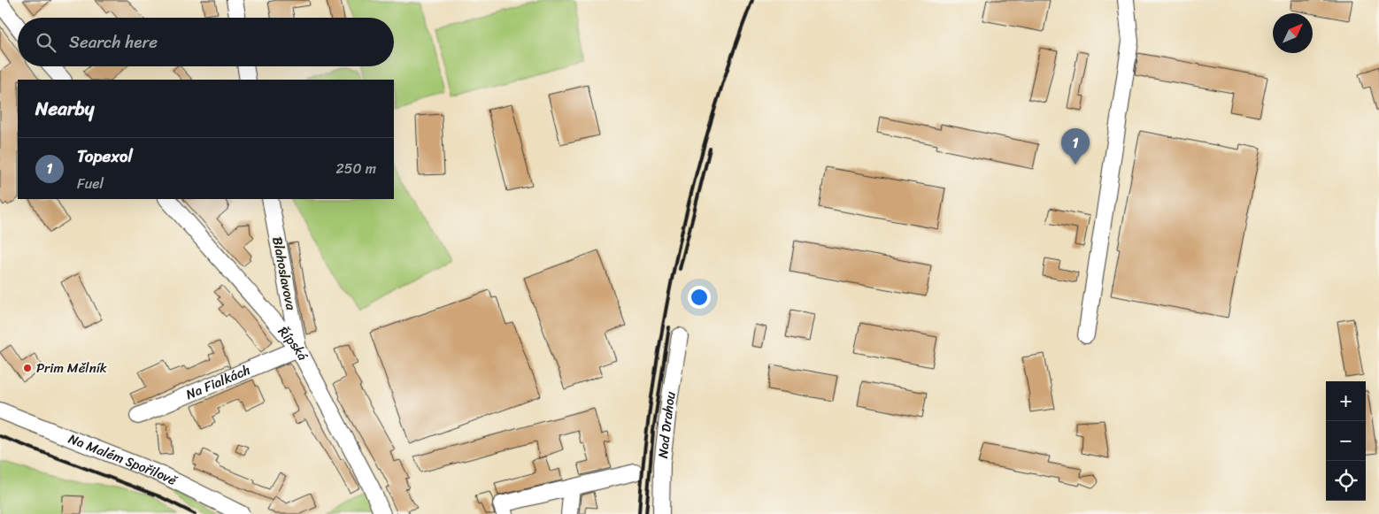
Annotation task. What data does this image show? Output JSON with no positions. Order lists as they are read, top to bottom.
{
  "streets": {
    "street": [
      "Blahoslavova",
      "Řípská",
      "Na Fialkách",
      "Nad Drahou",
      "Na Malém Spořilově"
    ]
  },
  "crossings": [
    ["Blahoslavova", "Řípská"],
    ["Blahoslavova", "Na Fialkách"],
    ["Řípská", "Na Fialkách"]
  ],
  "places": ["Prim Mělník"],
  "north": "top right",
  "page": {
    "search": "Search here",
    "heading": "Nearby",
    "pins": "1",
    "list": [
      {
        "mark": "1",
        "name": "Topexol",
        "note": "Fuel",
        "value": "250 m"
      }
    ],
    "map_buttons": ["+", "−"]
  }
}
